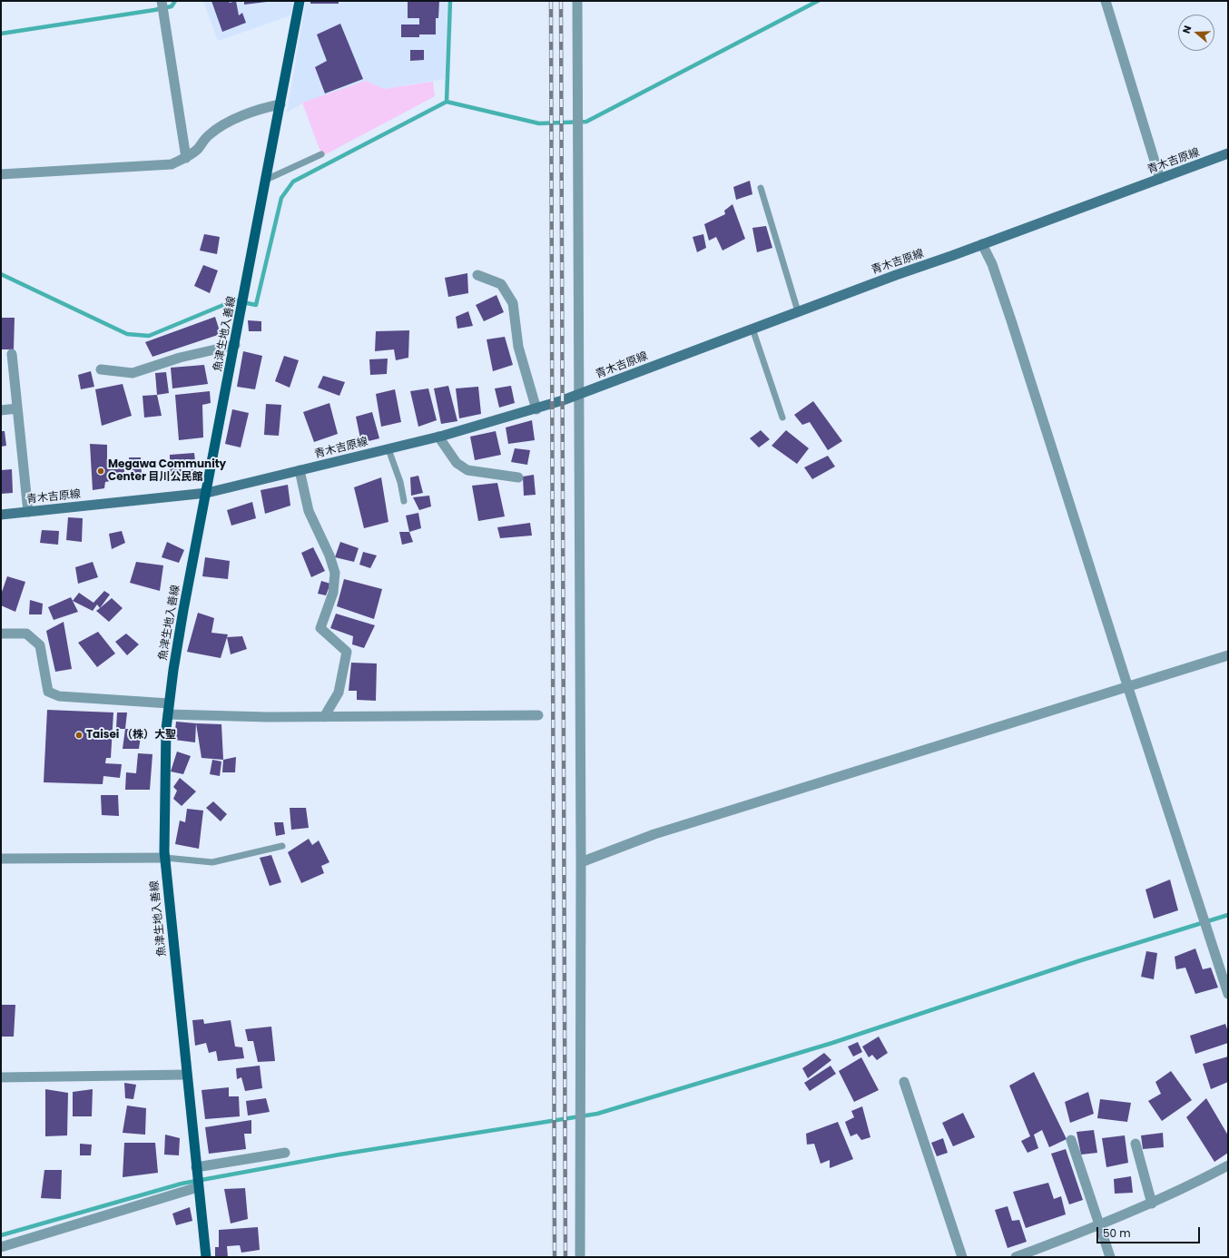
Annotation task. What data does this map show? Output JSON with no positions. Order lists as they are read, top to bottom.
{
  "streets": {
    "main road": ["青木吉原線", "魚津生地入善線"]
  },
  "crossings": [
    ["青木吉原線", "魚津生地入善線"]
  ],
  "places": ["Megawa Community Center 目川公民館", "Taisei （株）大聖"],
  "scale_bar": "50 m",
  "north": "left"
}
